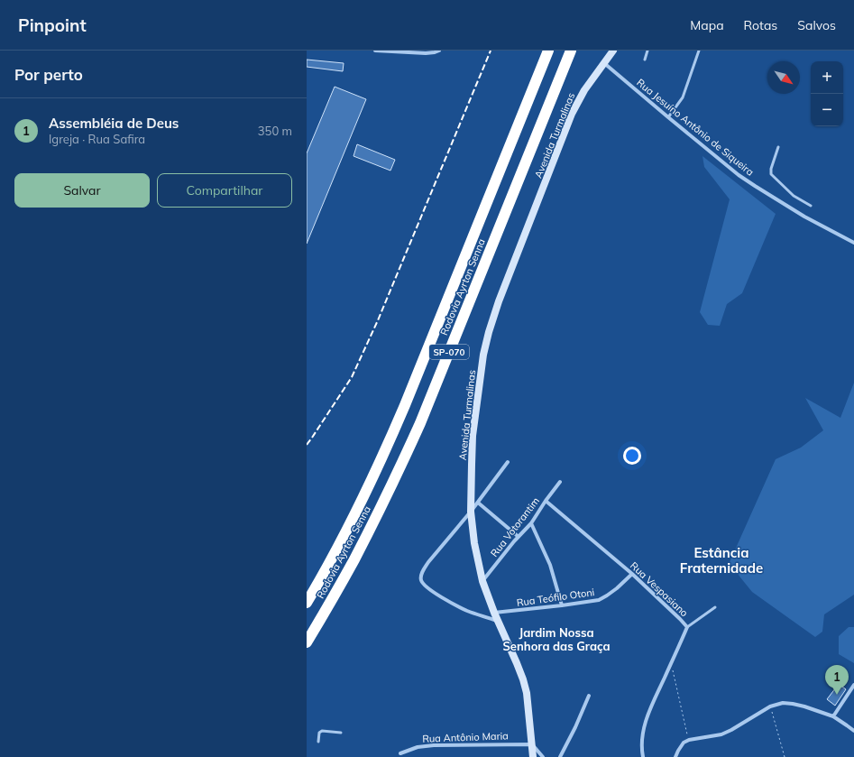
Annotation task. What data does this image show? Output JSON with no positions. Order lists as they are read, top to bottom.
{
  "streets": {
    "highway": ["Rodovia Ayrton Senna", "SP-070"],
    "street": [
      "Rua Jesuíno Antônio de Siqueira",
      "Avenida Turmalinas",
      "Rua Votorantim",
      "Rua Vespasiano",
      "Rua Teófilo Otoni",
      "Rua Antônio Maria"
    ]
  },
  "crossings": [
    ["Rua Jesuíno Antônio de Siqueira", "Avenida Turmalinas"],
    ["Avenida Turmalinas", "Rua Votorantim"],
    ["Avenida Turmalinas", "Rua Teófilo Otoni"],
    ["Avenida Turmalinas", "Rua Antônio Maria"],
    ["Rua Votorantim", "Rua Vespasiano"],
    ["Rua Vespasiano", "Rua Teófilo Otoni"]
  ],
  "districts": ["Estância Fraternidade", "Jardim Nossa Senhora das Graça"],
  "north": "bottom right",
  "page": {
    "header": "Pinpoint",
    "nav": ["Mapa", "Rotas", "Salvos"],
    "heading": "Por perto",
    "map_buttons": ["+", "−"],
    "list": [
      {
        "mark": "1",
        "name": "Assembléia de Deus",
        "note": "Igreja · Rua Safira",
        "value": "350 m"
      }
    ],
    "buttons": ["Salvar", "Compartilhar"],
    "pins": "1"
  }
}
